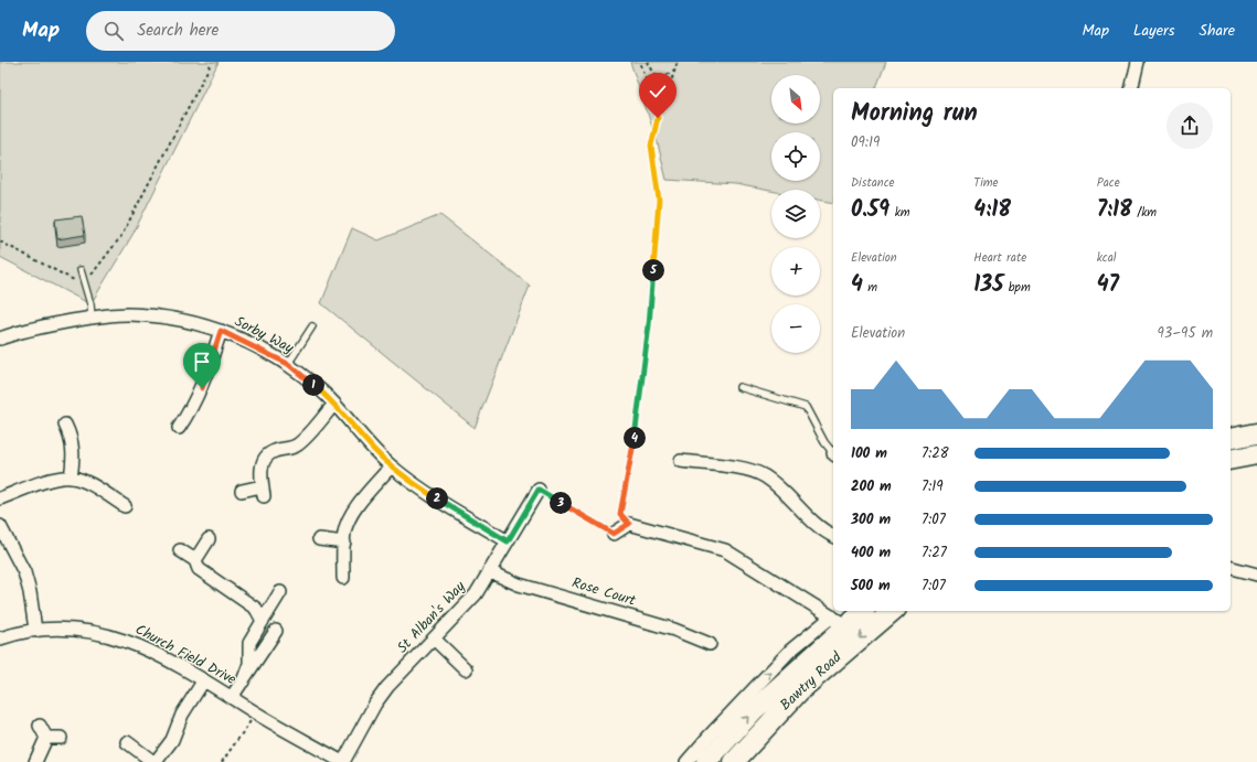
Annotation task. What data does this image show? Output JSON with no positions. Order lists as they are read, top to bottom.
{
  "streets": {
    "main road": ["Bawtry Road"],
    "street": [
      "Sorby Way",
      "Rose Court",
      "St Alban's Way",
      "Church Field Drive"
    ]
  },
  "crossings": [
    ["Sorby Way", "St Alban's Way"],
    ["Rose Court", "St Alban's Way"],
    ["St Alban's Way", "Church Field Drive"]
  ],
  "north": "bottom right",
  "page": {
    "header": "Map",
    "search": "Search here",
    "nav": ["Map", "Layers", "Share"],
    "map_buttons": ["+", "−"],
    "heading": ["Morning run", "09:19"],
    "stats": [
      ["Distance", "0.59 km"],
      ["Time", "4:18"],
      ["Pace", "7:18 /km"],
      ["Elevation", "4 m"],
      ["Heart rate", "135 bpm"],
      ["kcal", "47"]
    ],
    "pins": [
      "5",
      "1",
      "4",
      "2",
      "3"
    ],
    "chart": ["Elevation", "93–95 m"],
    "list": [
      {
        "name": "100 m",
        "note": "7:28"
      },
      {
        "name": "200 m",
        "note": "7:19"
      },
      {
        "name": "300 m",
        "note": "7:07"
      },
      {
        "name": "400 m",
        "note": "7:27"
      },
      {
        "name": "500 m",
        "note": "7:07"
      }
    ]
  }
}
